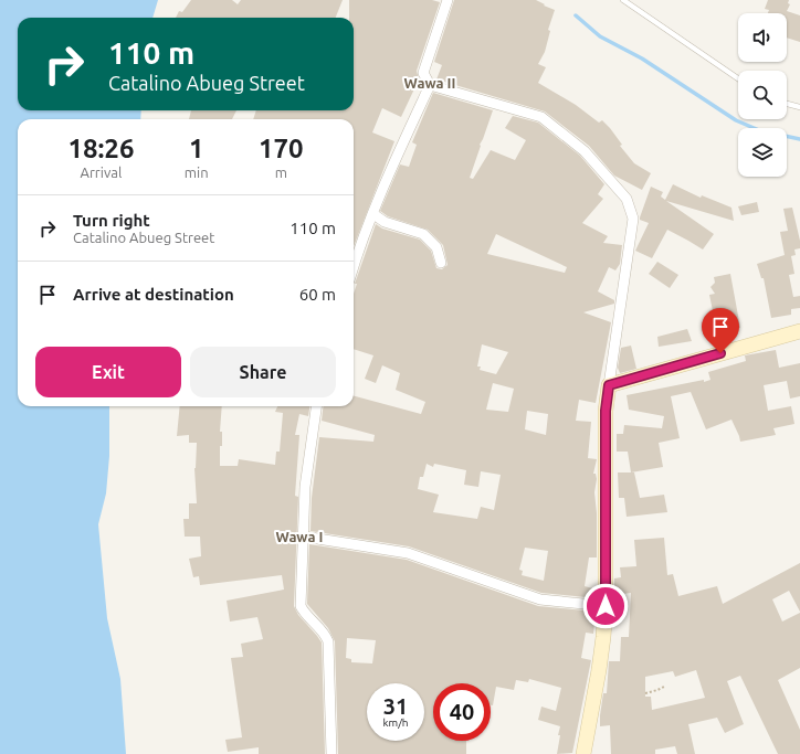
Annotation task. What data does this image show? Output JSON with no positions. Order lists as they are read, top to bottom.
{
  "districts": ["Wawa II", "Wawa I"],
  "page": {
    "turn": ["110 m", "Catalino Abueg Street"],
    "eta": [
      "18:26",
      "Arrival",
      "1",
      "min",
      "170",
      "m"
    ],
    "list": [
      {
        "name": "Turn right",
        "note": "Catalino Abueg Street",
        "value": "110 m"
      },
      {
        "name": "Arrive at destination",
        "value": "60 m"
      }
    ],
    "buttons": ["Exit", "Share"],
    "speed": "31 km/h",
    "limit": "40"
  }
}
